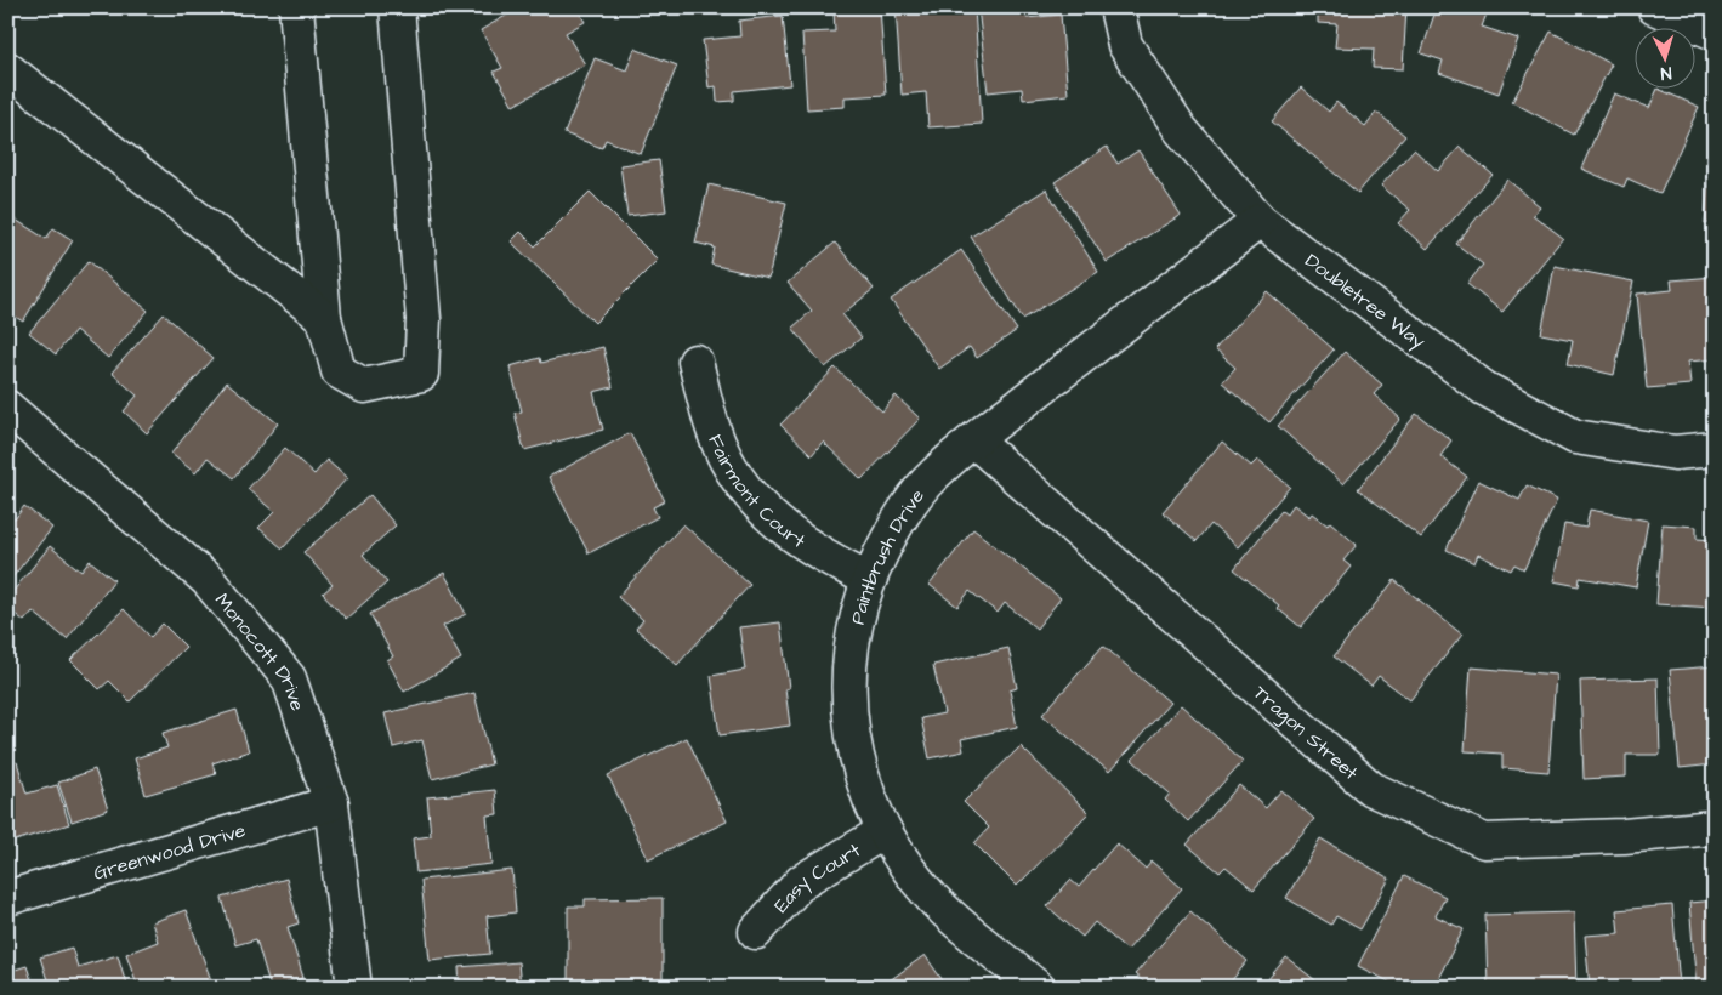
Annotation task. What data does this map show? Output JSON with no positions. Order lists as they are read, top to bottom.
{
  "streets": {
    "street": [
      "Doubletree Way",
      "Fairmont Court",
      "Paintbrush Drive",
      "Monocott Drive",
      "Tragon Street",
      "Greenwood Drive",
      "Easy Court"
    ]
  },
  "crossings": [
    ["Doubletree Way", "Paintbrush Drive"],
    ["Fairmont Court", "Paintbrush Drive"],
    ["Paintbrush Drive", "Tragon Street"],
    ["Paintbrush Drive", "Easy Court"],
    ["Monocott Drive", "Greenwood Drive"]
  ],
  "north": "bottom"
}
